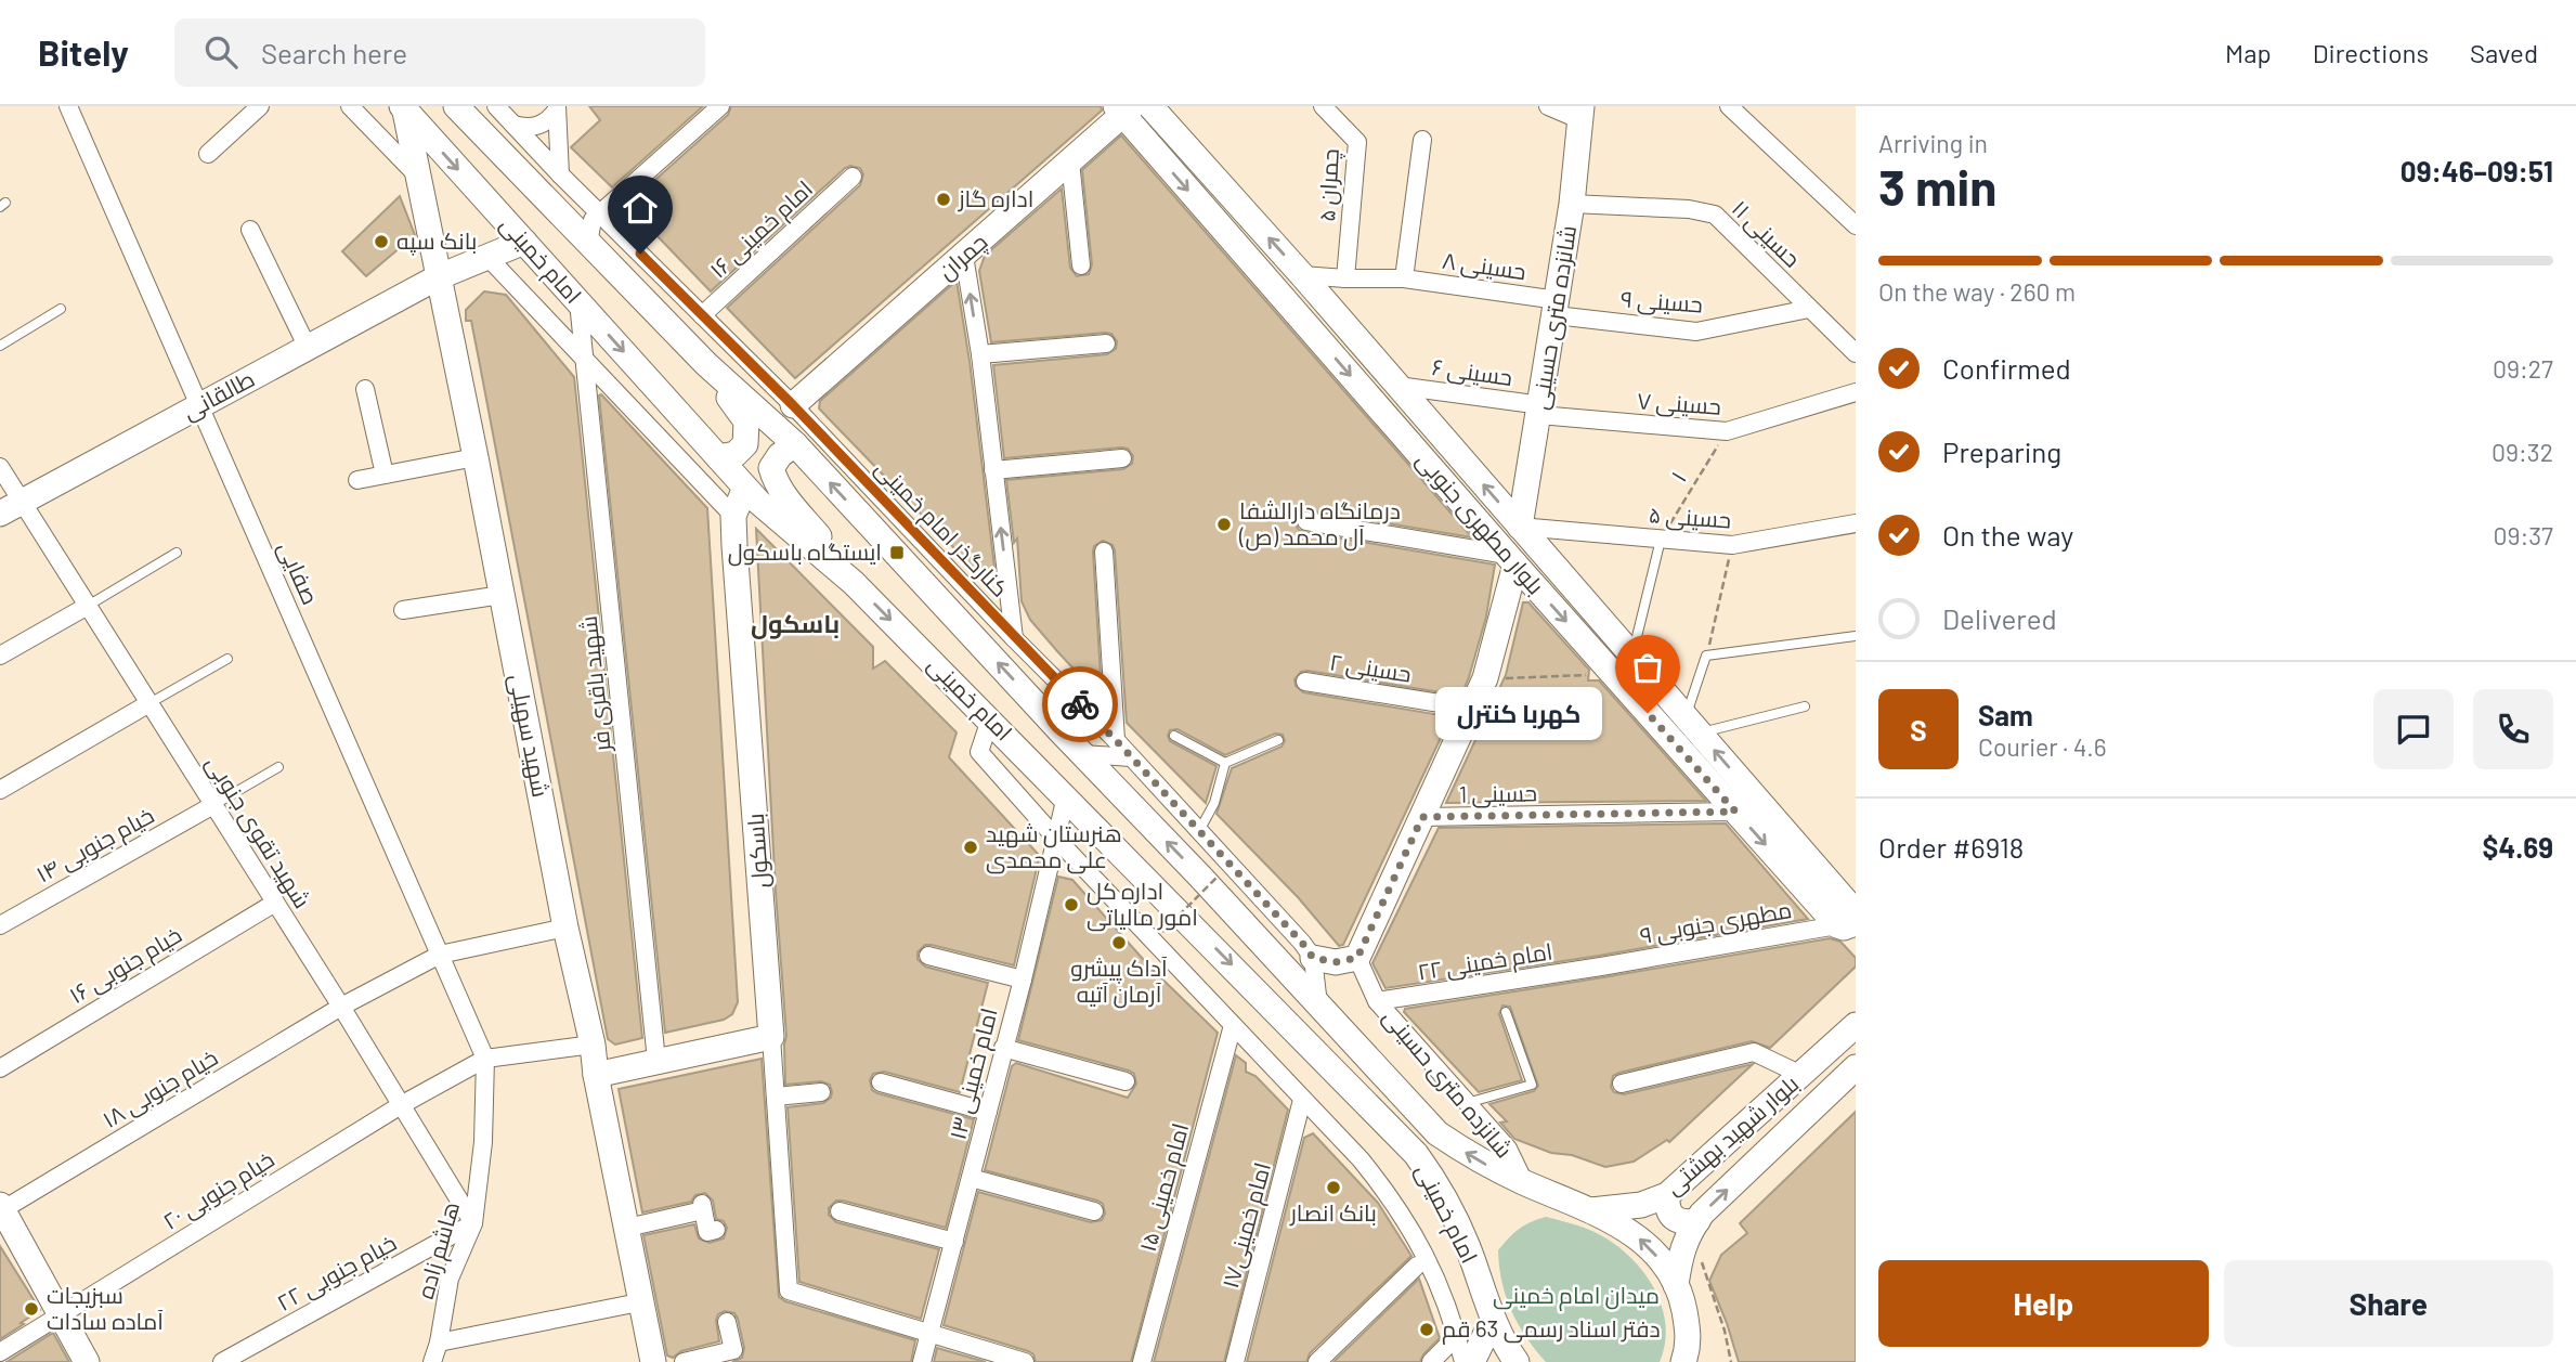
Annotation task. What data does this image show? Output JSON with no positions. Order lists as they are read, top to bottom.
{
  "streets": {
    "street": [
      "چمران ۵",
      "امام خمینی ۱۶",
      "حسینی ۱۱",
      "چمران",
      "امام خمینی",
      "حسینی ۸",
      "حسینی ۹",
      "شانزده متری حسینی",
      "حسینی ۶",
      "طالقانی",
      "حسینی ۷",
      "حسینی ۵",
      "بلوار مطهری جنوبی",
      "کنارگذر امام خمینی",
      "صفایی",
      "حسینی ۲",
      "شهید باقری فر",
      "شهید سهیلی",
      "حسینی 1",
      "شهید تقوی جنوبی",
      "خیام جنوبی ۱۴",
      "باسکول",
      "مطهری جنوبی ۹",
      "امام خمینی ۲۲",
      "خیام جنوبی ۱۶",
      "امام خمینی ۱۳",
      "خیام جنوبی ۱۸",
      "بلوار شهید بهشتی",
      "امام خمینی ۱۵",
      "خیام جنوبی ۲۰",
      "امام خمینی۱۷",
      "هاشم زاده",
      "خیام جنوبی ۲۲"
    ],
    "path": ["۱"]
  },
  "crossings": [
    ["چمران ۵", "حسینی ۸"],
    ["امام خمینی ۱۶", "کنارگذر امام خمینی"],
    ["حسینی ۱۱", "حسینی ۹"],
    ["حسینی ۱۱", "شانزده متری حسینی"],
    ["چمران", "بلوار مطهری جنوبی"],
    ["چمران", "کنارگذر امام خمینی"],
    ["امام خمینی", "شانزده متری حسینی"],
    ["امام خمینی", "طالقانی"],
    ["امام خمینی", "شهید باقری فر"],
    ["امام خمینی", "شهید سهیلی"],
    ["امام خمینی", "باسکول"],
    ["امام خمینی", "امام خمینی ۱۳"],
    ["امام خمینی", "بلوار شهید بهشتی"],
    ["حسینی ۸", "حسینی ۹"],
    ["حسینی ۸", "شانزده متری حسینی"],
    ["حسینی ۸", "بلوار مطهری جنوبی"],
    ["حسینی ۹", "شانزده متری حسینی"],
    ["شانزده متری حسینی", "حسینی ۶"],
    ["شانزده متری حسینی", "حسینی ۷"],
    ["شانزده متری حسینی", "حسینی ۵"],
    ["شانزده متری حسینی", "بلوار مطهری جنوبی"],
    ["شانزده متری حسینی", "امام خمینی ۲۲"],
    ["حسینی ۶", "حسینی ۷"],
    ["حسینی ۶", "بلوار مطهری جنوبی"],
    ["طالقانی", "صفایی"],
    ["طالقانی", "شهید سهیلی"],
    ["طالقانی", "شهید تقوی جنوبی"],
    ["حسینی ۷", "۱"],
    ["۱", "حسینی ۵"],
    ["حسینی ۵", "بلوار مطهری جنوبی"],
    ["بلوار مطهری جنوبی", "حسینی 1"],
    ["بلوار مطهری جنوبی", "مطهری جنوبی ۹"],
    ["صفایی", "خیام جنوبی ۱۸"],
    ["صفایی", "خیام جنوبی ۲۰"],
    ["صفایی", "هاشم زاده"],
    ["شهید سهیلی", "خیام جنوبی ۱۸"],
    ["شهید تقوی جنوبی", "خیام جنوبی ۱۴"],
    ["شهید تقوی جنوبی", "خیام جنوبی ۱۶"],
    ["شهید تقوی جنوبی", "خیام جنوبی ۱۸"],
    ["شهید تقوی جنوبی", "خیام جنوبی ۲۰"],
    ["شهید تقوی جنوبی", "هاشم زاده"],
    ["شهید تقوی جنوبی", "خیام جنوبی ۲۲"],
    ["مطهری جنوبی ۹", "امام خمینی ۲۲"],
    ["خیام جنوبی ۲۰", "هاشم زاده"],
    ["هاشم زاده", "خیام جنوبی ۲۲"]
  ],
  "districts": ["باسکول"],
  "parks": ["میدان امام خمینی"],
  "places": {
    "other": [
      "اداره گاز",
      "بانک سپه",
      "درمانگاه دارالشفا آل محمد (ص)",
      "کهربا کنترل",
      "هنرستان شهید علی محمدی",
      "اداره کل امور مالیاتی",
      "آداک پیشرو آرمان آتیه",
      "بانک انصار",
      "سبزیجات آماده سادات",
      "دفتر اسناد رسمی 63 قم"
    ],
    "transit": ["ایستگاه باسکول"]
  },
  "page": {
    "header": "Bitely",
    "search": "Search here",
    "nav": ["Map", "Directions", "Saved"],
    "heading": ["3 min", "Arriving in", "09:46–09:51"],
    "panel": [
      "Sam",
      "Courier · 4.6",
      "Order #6918",
      "$4.69"
    ],
    "bar": "On the way · 260 m",
    "list": [
      ["Confirmed", "09:27"],
      ["Preparing", "09:32"],
      ["On the way", "09:37"],
      "Delivered"
    ],
    "bubble": "کهربا کنترل",
    "round": "S",
    "buttons": ["Help", "Share"]
  }
}
